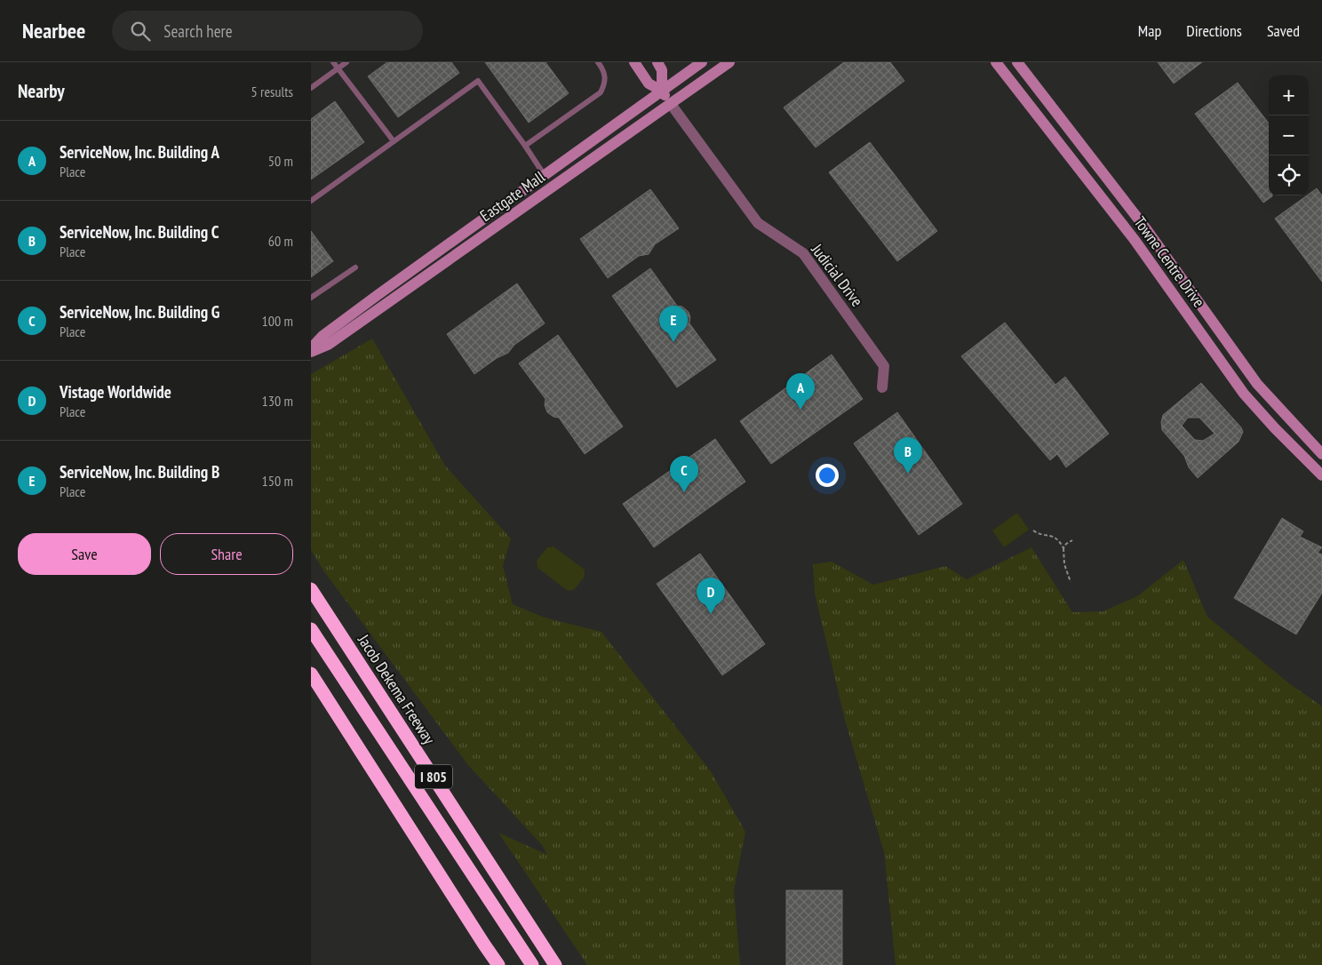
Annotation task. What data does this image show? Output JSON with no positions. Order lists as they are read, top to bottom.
{
  "streets": {
    "highway": ["Jacob Dekema Freeway", "I 805"],
    "street": ["Eastgate Mall", "Towne Centre Drive", "Judicial Drive"]
  },
  "crossings": [
    ["Eastgate Mall", "Judicial Drive"]
  ],
  "page": {
    "header": "Nearbee",
    "search": "Search here",
    "nav": ["Map", "Directions", "Saved"],
    "heading": ["Nearby", "5 results"],
    "map_buttons": ["+", "−"],
    "list": [
      {
        "mark": "A",
        "name": "ServiceNow, Inc. Building A",
        "note": "Place",
        "value": "50 m"
      },
      {
        "mark": "B",
        "name": "ServiceNow, Inc. Building C",
        "note": "Place",
        "value": "60 m"
      },
      {
        "mark": "C",
        "name": "ServiceNow, Inc. Building G",
        "note": "Place",
        "value": "100 m"
      },
      {
        "mark": "D",
        "name": "Vistage Worldwide",
        "note": "Place",
        "value": "130 m"
      },
      {
        "mark": "E",
        "name": "ServiceNow, Inc. Building B",
        "note": "Place",
        "value": "150 m"
      }
    ],
    "pins": [
      "E",
      "A",
      "B",
      "C",
      "D"
    ],
    "buttons": ["Save", "Share"]
  }
}
